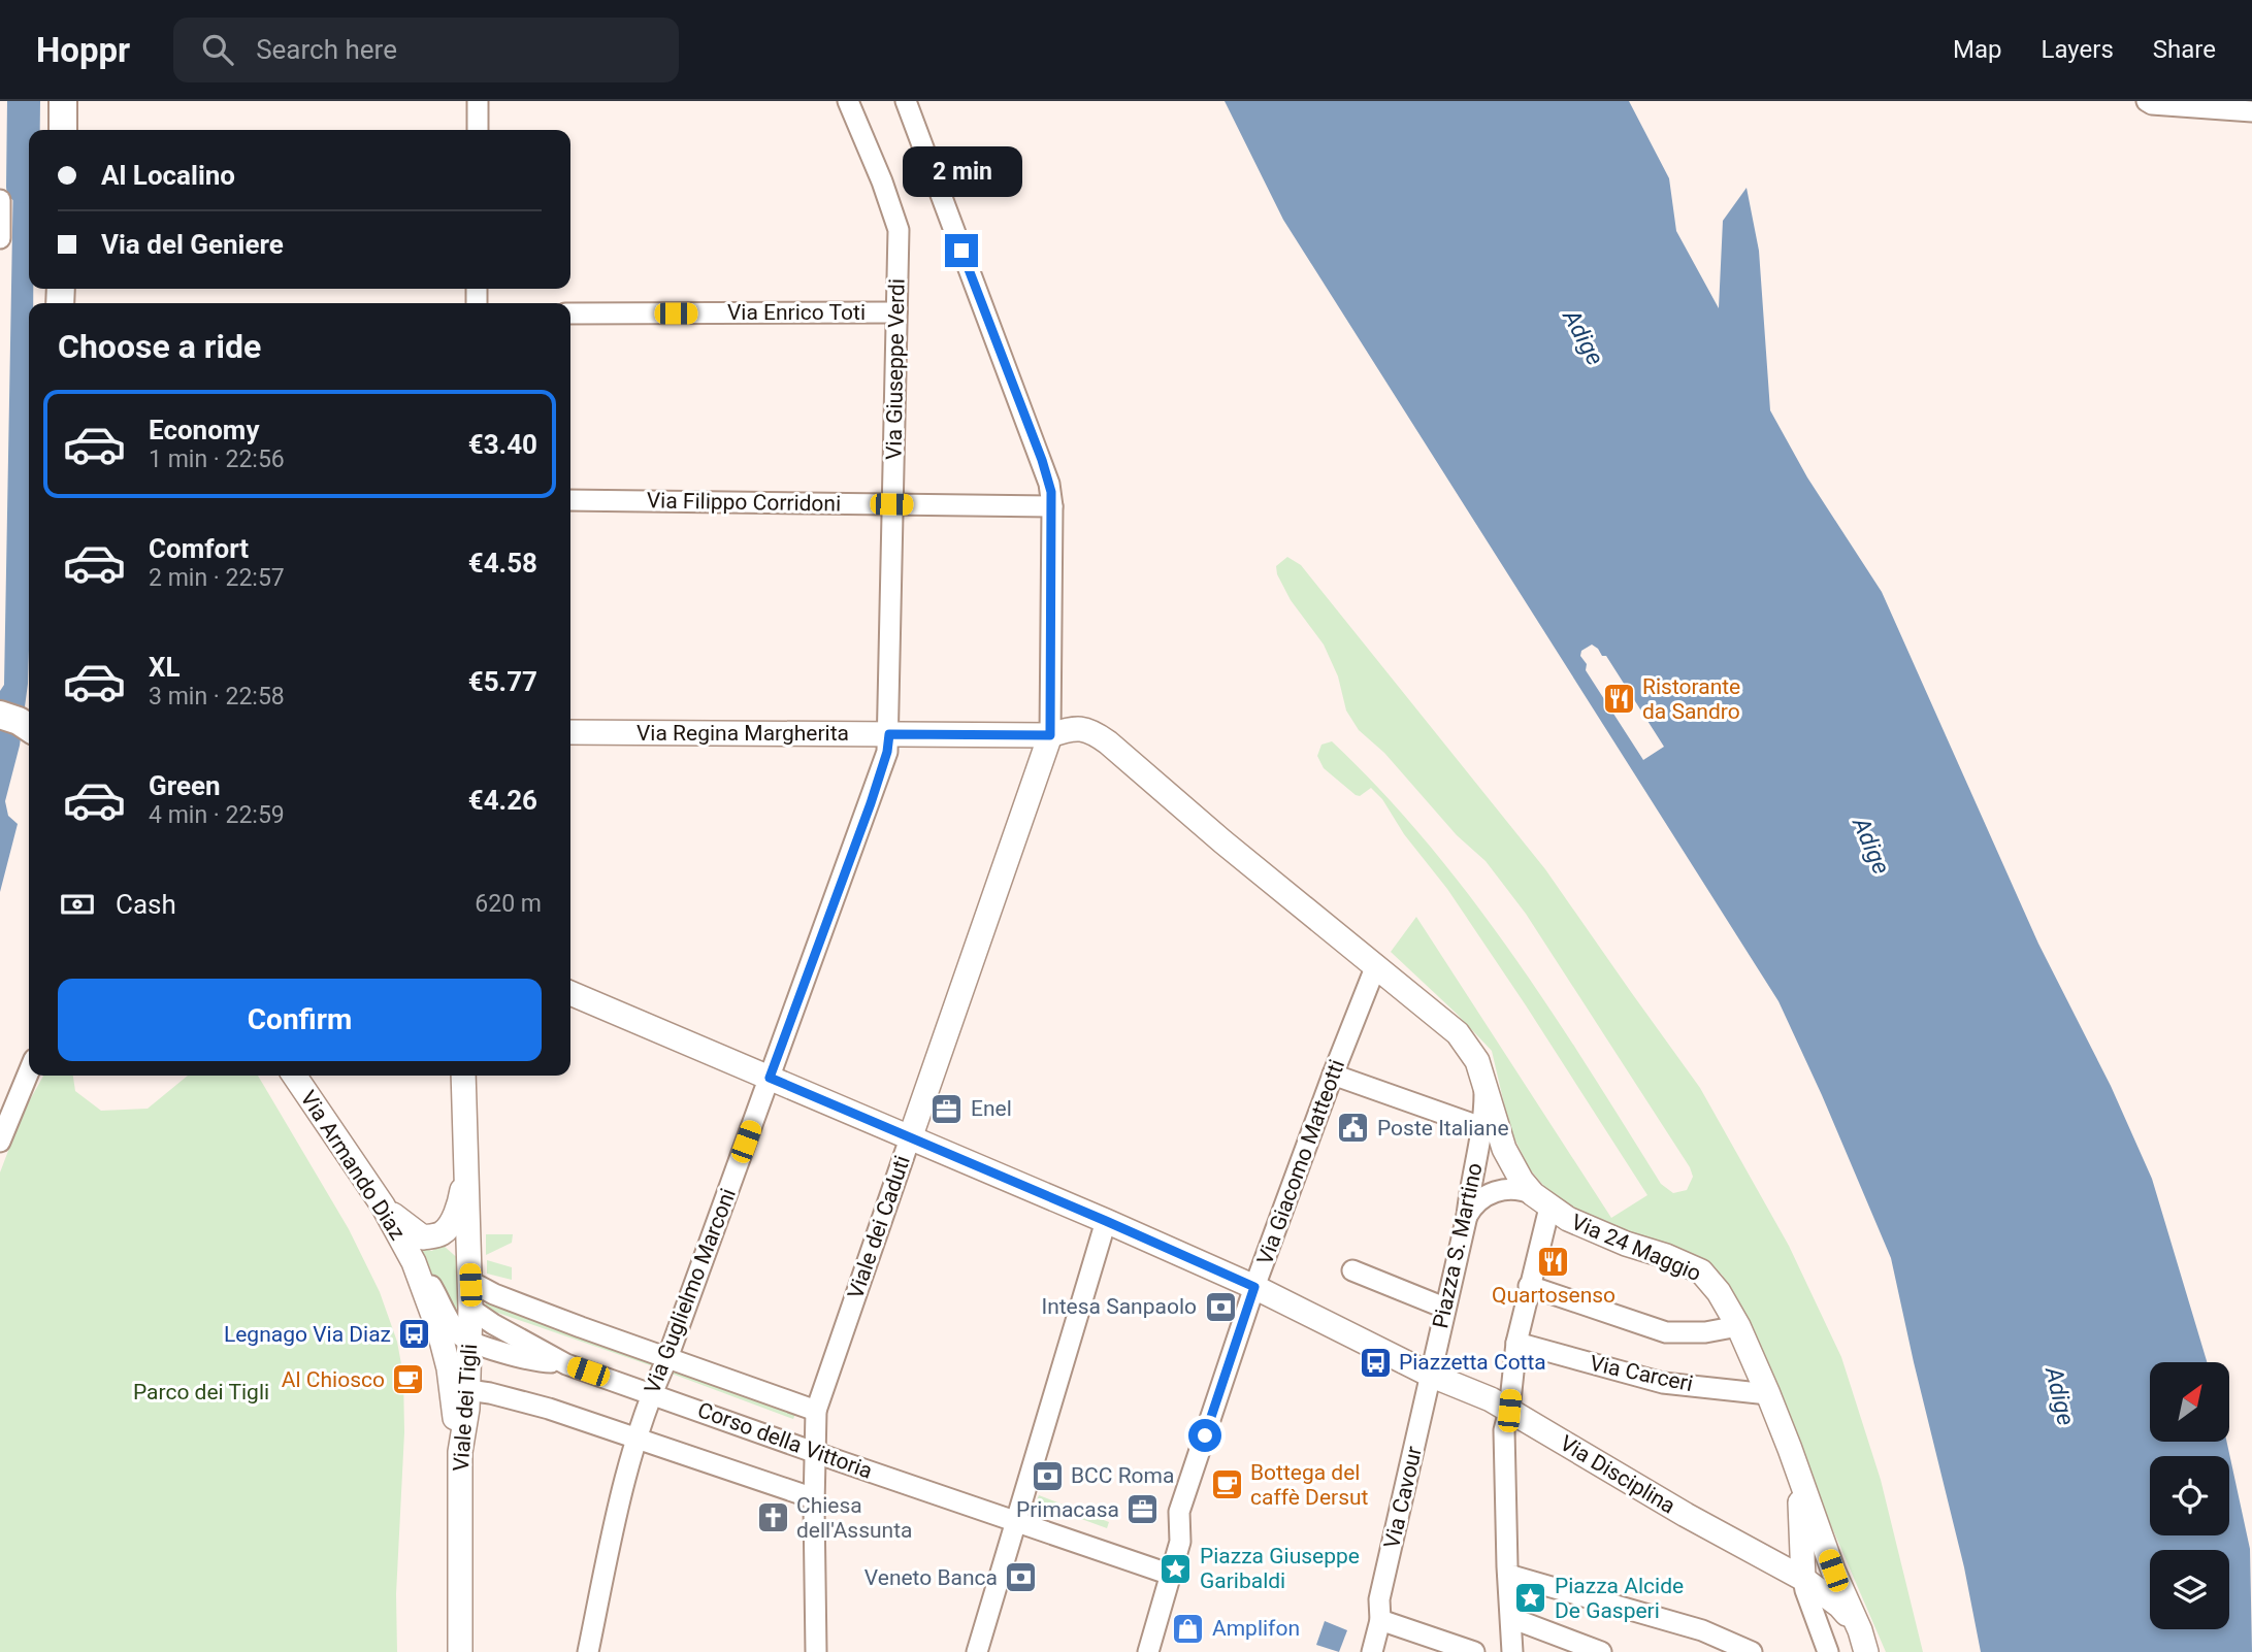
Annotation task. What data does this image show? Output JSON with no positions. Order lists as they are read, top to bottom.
{
  "streets": {
    "street": [
      "Via Enrico Toti",
      "Via Giuseppe Verdi",
      "Via Filippo Corridoni",
      "Via Regina Margherita",
      "Via Giacomo Matteotti",
      "Via Armando Diaz",
      "Viale dei Caduti",
      "Piazza S. Martino",
      "Via 24 Maggio",
      "Via Guglielmo Marconi",
      "Via Carceri",
      "Viale dei Tigli",
      "Corso della Vittoria",
      "Via Disciplina",
      "Via Cavour"
    ]
  },
  "crossings": [
    ["Via Enrico Toti", "Via Giuseppe Verdi"],
    ["Via Giuseppe Verdi", "Via Filippo Corridoni"],
    ["Via Giuseppe Verdi", "Via Regina Margherita"],
    ["Via Giuseppe Verdi", "Via Guglielmo Marconi"],
    ["Via Regina Margherita", "Viale dei Caduti"],
    ["Via Regina Margherita", "Via 24 Maggio"],
    ["Via Regina Margherita", "Via Guglielmo Marconi"],
    ["Via Giacomo Matteotti", "Via 24 Maggio"],
    ["Via Giacomo Matteotti", "Corso della Vittoria"],
    ["Via Giacomo Matteotti", "Via Disciplina"],
    ["Via Armando Diaz", "Viale dei Tigli"],
    ["Via Armando Diaz", "Corso della Vittoria"],
    ["Viale dei Caduti", "Via 24 Maggio"],
    ["Viale dei Caduti", "Corso della Vittoria"],
    ["Viale dei Caduti", "Via Disciplina"],
    ["Piazza S. Martino", "Via 24 Maggio"],
    ["Piazza S. Martino", "Via Disciplina"],
    ["Piazza S. Martino", "Via Cavour"],
    ["Via 24 Maggio", "Via Carceri"],
    ["Via Guglielmo Marconi", "Corso della Vittoria"],
    ["Via Guglielmo Marconi", "Via Disciplina"],
    ["Viale dei Tigli", "Corso della Vittoria"],
    ["Via Disciplina", "Via Cavour"]
  ],
  "water": ["Adige"],
  "parks": ["Parco dei Tigli"],
  "places": {
    "restaurant": ["Ristorante da Sandro", "Quartosenso"],
    "office": ["Enel", "Primacasa"],
    "public building": ["Poste Italiane"],
    "bank": ["Intesa Sanpaolo", "BCC Roma", "Veneto Banca"],
    "bus stop": ["Legnago Via Diaz", "Piazzetta Cotta"],
    "cafe": ["Al Chiosco", "Bottega del caffè Dersut"],
    "church": ["Chiesa dell'Assunta"],
    "place": ["Piazza Giuseppe Garibaldi", "Piazza Alcide De Gasperi"],
    "shop": ["Amplifon"]
  },
  "north": "top right",
  "page": {
    "header": "Hoppr",
    "search": "Search here",
    "nav": ["Map", "Layers", "Share"],
    "banner": ["Al Localino", "Via del Geniere"],
    "bubble": "2 min",
    "heading": "Choose a ride",
    "list": [
      {
        "name": "Economy",
        "note": "1 min · 22:56",
        "value": "€3.40"
      },
      {
        "name": "Comfort",
        "note": "2 min · 22:57",
        "value": "€4.58"
      },
      {
        "name": "XL",
        "note": "3 min · 22:58",
        "value": "€5.77"
      },
      {
        "name": "Green",
        "note": "4 min · 22:59",
        "value": "€4.26"
      }
    ],
    "pay": ["Cash", "620 m"],
    "buttons": "Confirm"
  }
}
